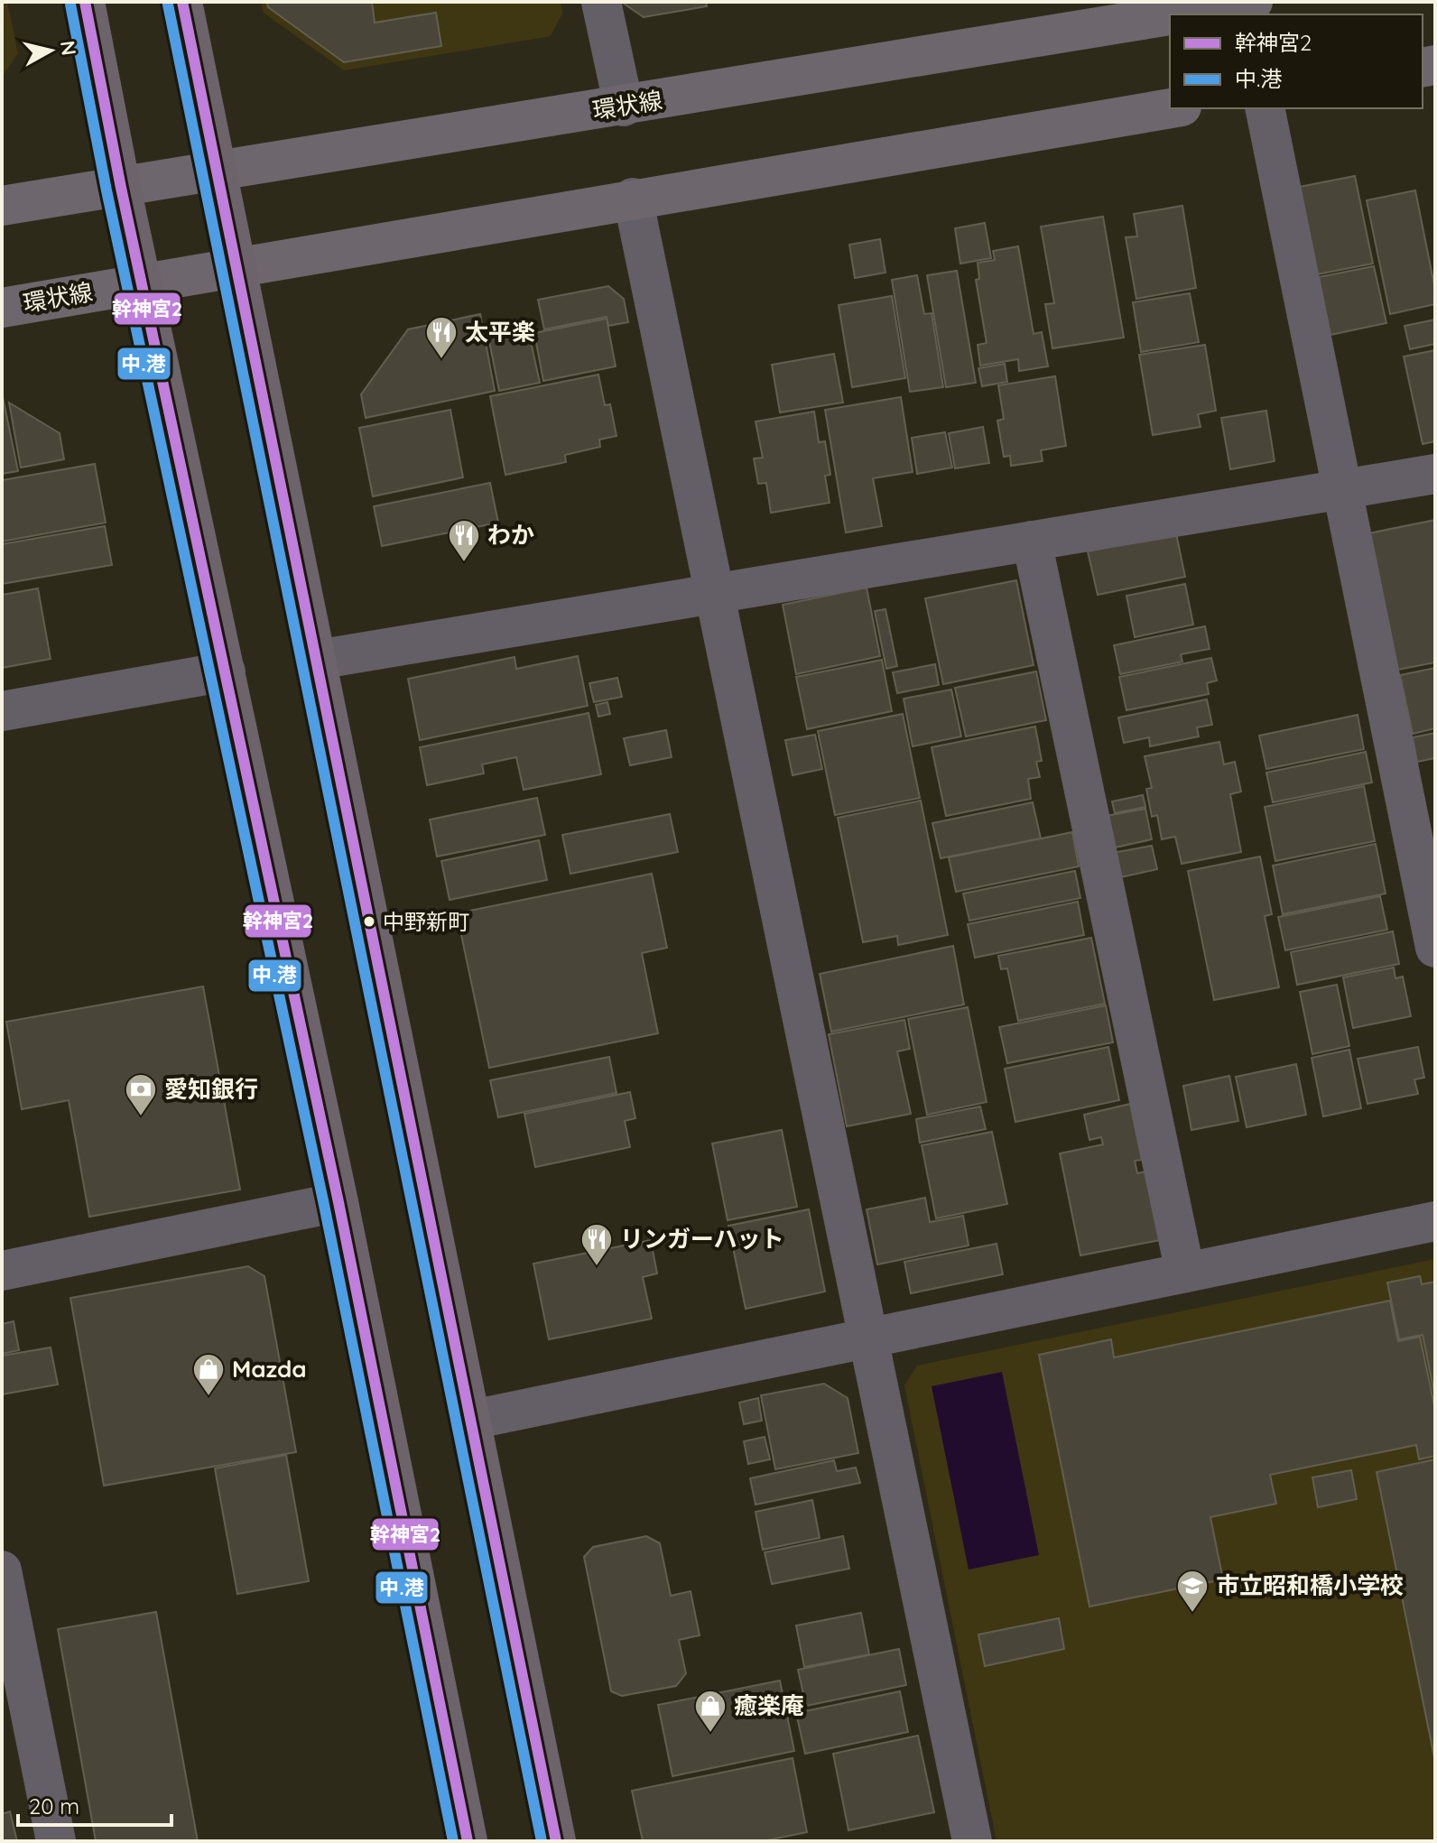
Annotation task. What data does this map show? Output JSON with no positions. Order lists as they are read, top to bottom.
{
  "streets": {
    "main road": ["環状線"]
  },
  "places": {
    "restaurant": ["太平楽", "わか", "リンガーハット"],
    "other": ["中野新町"],
    "bank": ["愛知銀行"],
    "shop": ["Mazda", "癒楽庵"],
    "school or university": ["市立昭和橋小学校"]
  },
  "lines": ["transit line 幹神宮2", "transit line 中.港"],
  "legend": ["幹神宮2", "中.港"],
  "scale_bar": "20 m",
  "north": "right"
}
